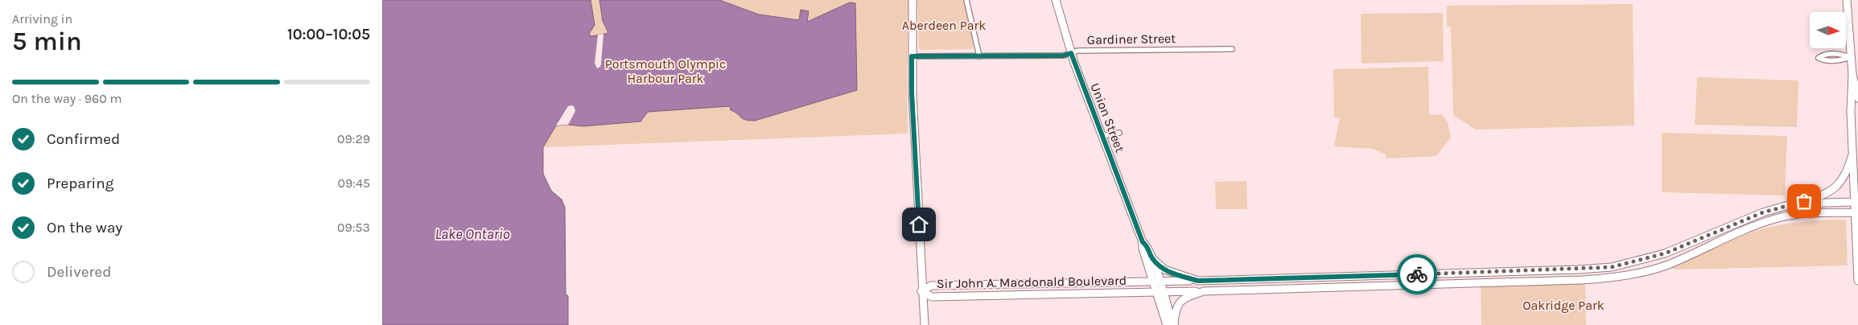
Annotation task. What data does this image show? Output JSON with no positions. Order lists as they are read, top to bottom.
{
  "streets": {
    "main road": ["Union Street", "Sir John A. Macdonald Boulevard"],
    "street": ["Gardiner Street"]
  },
  "crossings": [
    ["Gardiner Street", "Union Street"],
    ["Union Street", "Sir John A. Macdonald Boulevard"]
  ],
  "water": ["Lake Ontario"],
  "parks": ["Aberdeen Park", "Portsmouth Olympic Harbour Park", "Oakridge Park"],
  "north": "right",
  "page": {
    "heading": ["5 min", "Arriving in", "10:00–10:05"],
    "bar": "On the way · 960 m",
    "list": [
      ["Confirmed", "09:29"],
      ["Preparing", "09:45"],
      ["On the way", "09:53"],
      "Delivered"
    ]
  }
}
